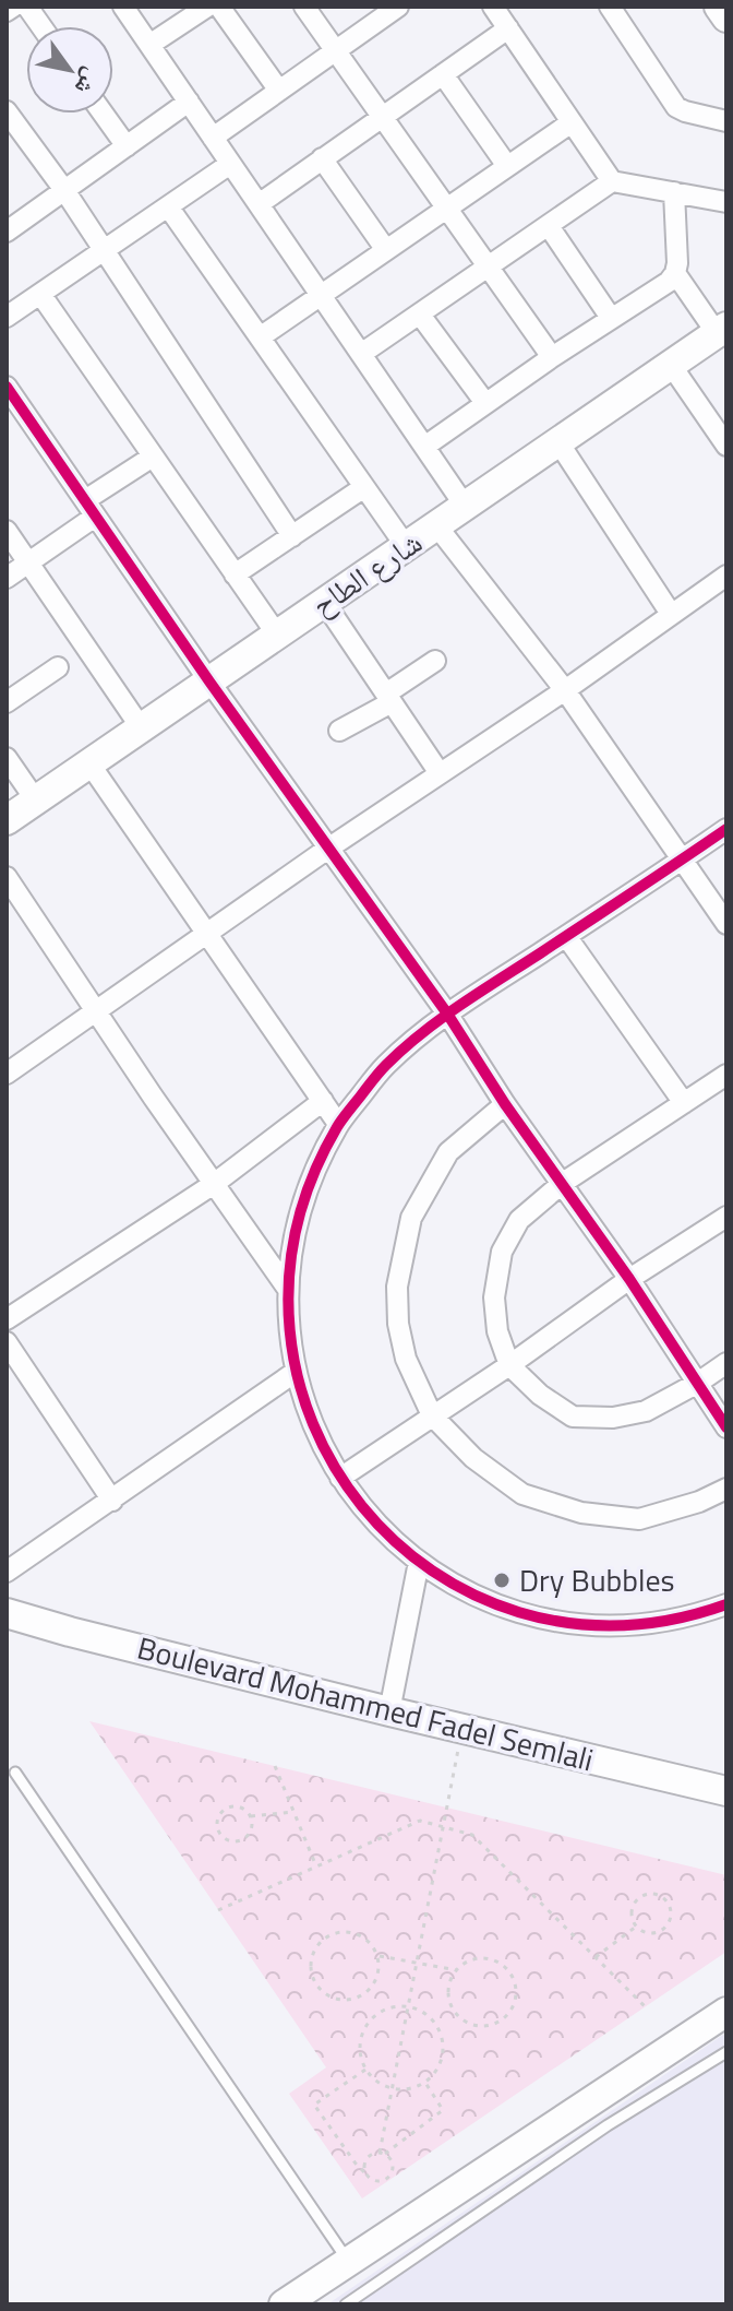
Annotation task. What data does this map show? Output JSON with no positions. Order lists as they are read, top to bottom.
{
  "streets": {
    "street": ["شارع الطاح", "Boulevard Mohammed Fadel Semlali"]
  },
  "places": ["Dry Bubbles"],
  "north": "bottom right"
}
